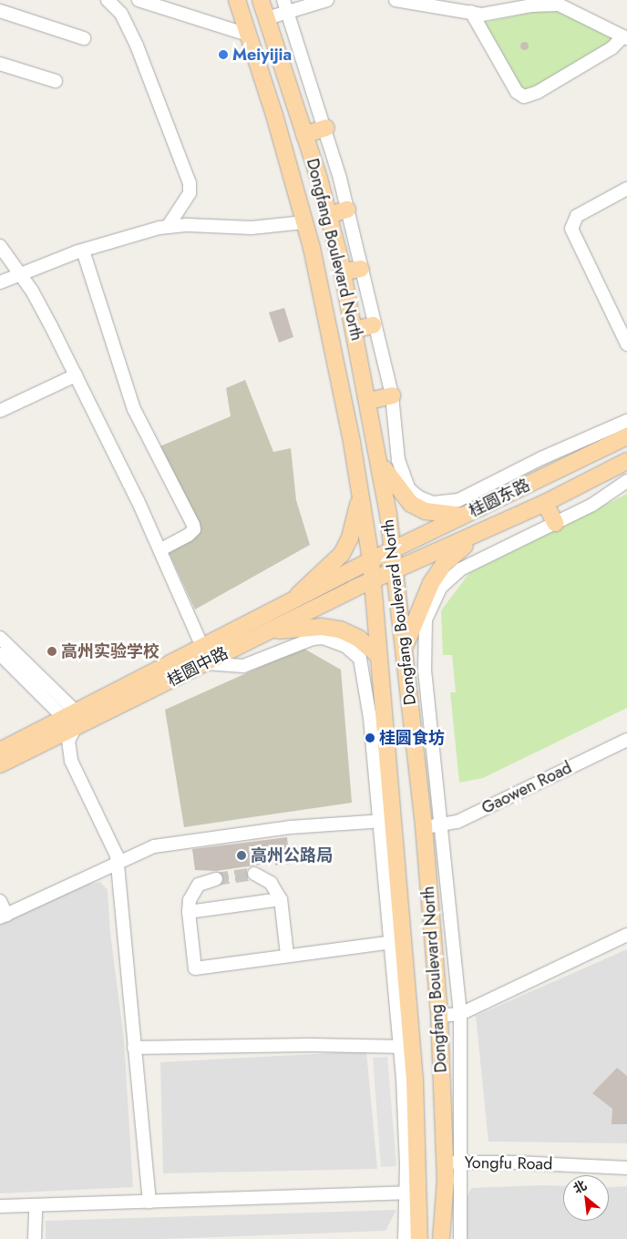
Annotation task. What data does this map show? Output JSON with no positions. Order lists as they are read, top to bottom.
{
  "streets": {
    "main road": ["Dongfang Boulevard North", "桂圆东路", "桂圆中路"],
    "street": ["Gaowen Road", "Yongfu Road"]
  },
  "crossings": [
    ["Dongfang Boulevard North", "桂圆东路"],
    ["Dongfang Boulevard North", "桂圆中路"],
    ["Dongfang Boulevard North", "Gaowen Road"],
    ["Dongfang Boulevard North", "Yongfu Road"],
    ["桂圆东路", "桂圆中路"]
  ],
  "places": [
    "Meiyijia",
    "高州实验学校",
    "桂圆食坊",
    "高州公路局"
  ],
  "north": "top left"
}
